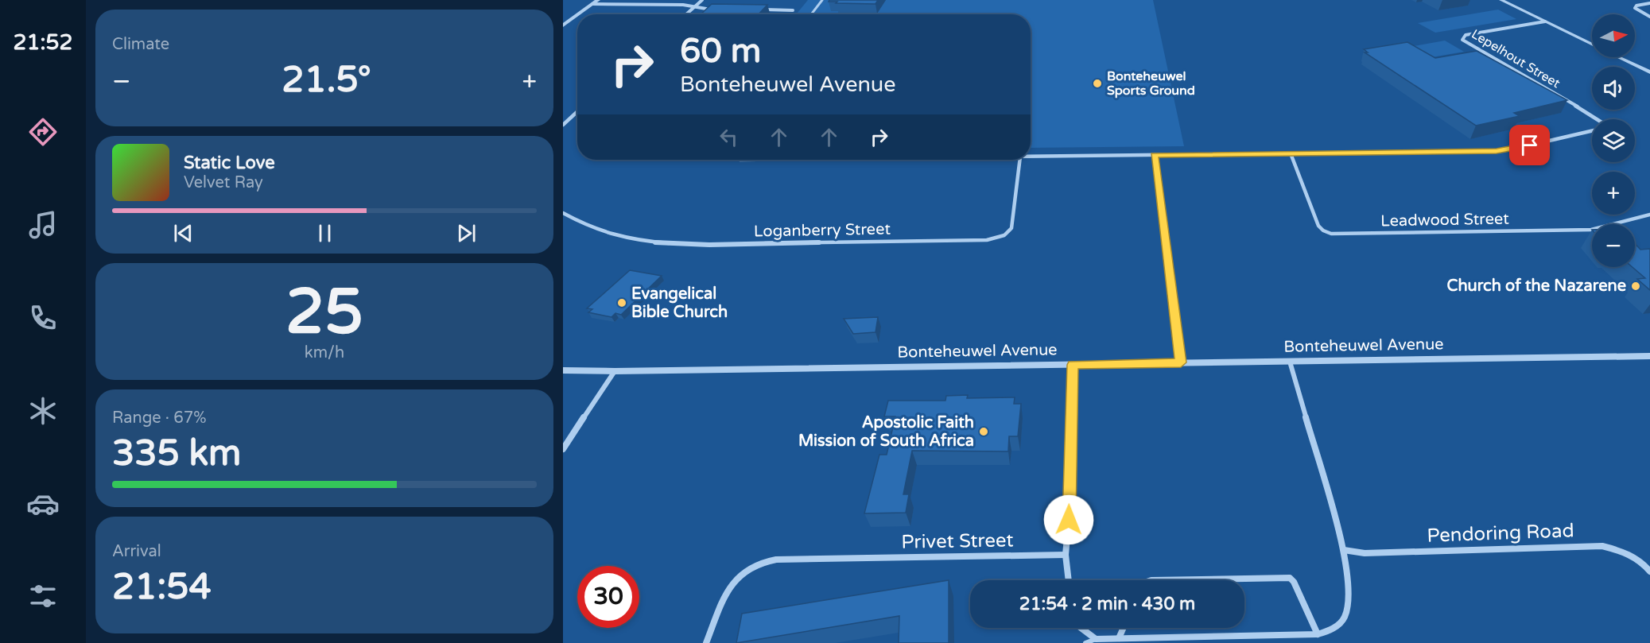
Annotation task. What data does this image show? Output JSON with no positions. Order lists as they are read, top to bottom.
{
  "streets": {
    "street": [
      "Lepelhout Street",
      "Leadwood Street",
      "Loganberry Street",
      "Bonteheuwel Avenue",
      "Pendoring Road",
      "Privet Street"
    ]
  },
  "crossings": [
    ["Lepelhout Street", "Leadwood Street"]
  ],
  "places": [
    "Bonteheuwel Sports Ground",
    "Church of the Nazarene",
    "Evangelical Bible Church",
    "Apostolic Faith Mission of South Africa"
  ],
  "north": "right",
  "page": {
    "tabs": "21:52",
    "tile": [
      "Climate",
      ["25", "km/h"],
      ["Range · 67%", "335 km"],
      ["Arrival", "21:54"]
    ],
    "map_buttons": ["+", "−"],
    "turn": ["60 m", "Bonteheuwel Avenue"],
    "heat": ["−", "21.5°", "+"],
    "song": ["Static Love", "Velvet Ray"],
    "limit": "30",
    "trip": "21:54 · 2 min · 430 m"
  }
}
